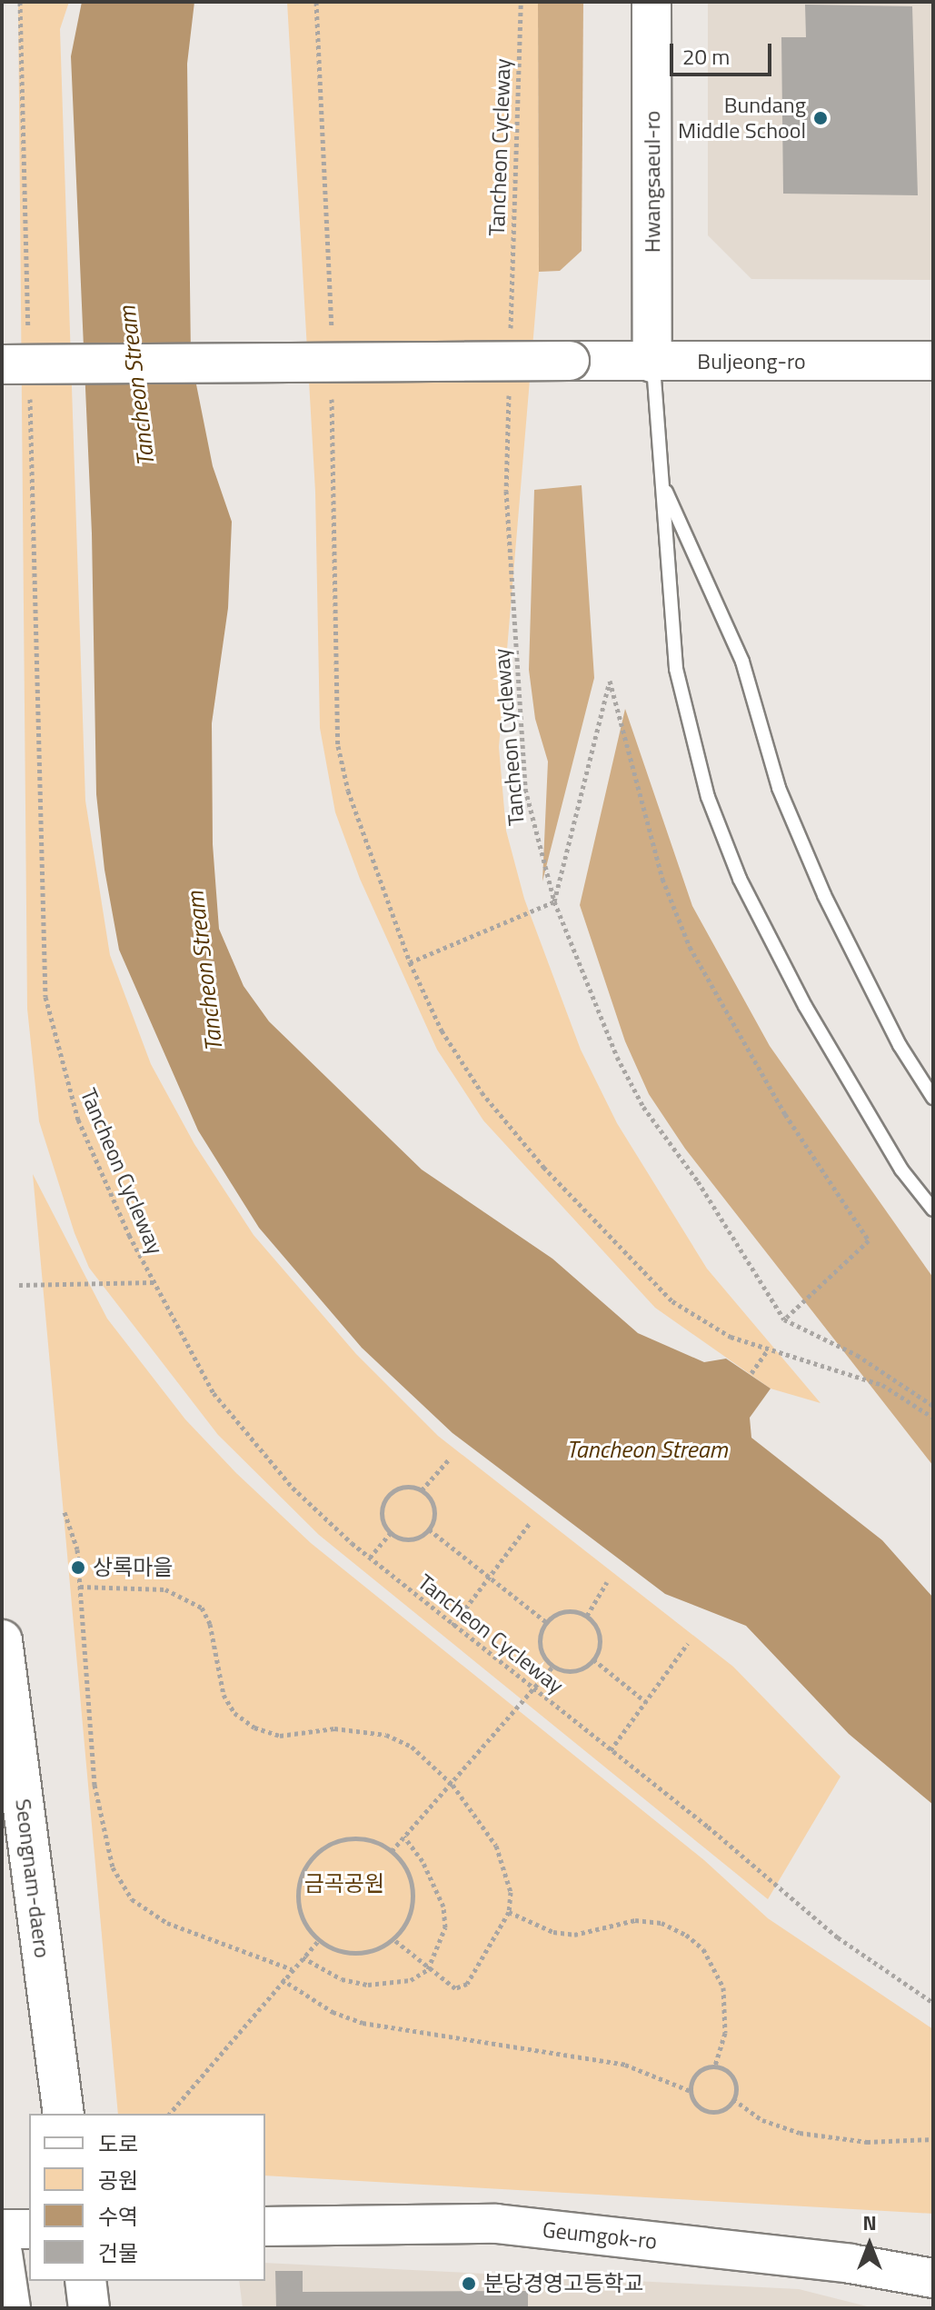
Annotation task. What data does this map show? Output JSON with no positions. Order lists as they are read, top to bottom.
{
  "streets": {
    "main road": [
      "Hwangsaeul-ro",
      "Buljeong-ro",
      "Seongnam-daero",
      "Geumgok-ro"
    ],
    "path": ["Tancheon Cycleway"]
  },
  "crossings": [
    ["Hwangsaeul-ro", "Buljeong-ro"]
  ],
  "water": ["Tancheon Stream"],
  "parks": ["금곡공원"],
  "places": ["Bundang Middle School", "상록마을", "분당경영고등학교"],
  "legend": [
    "도로",
    "공원",
    "수역",
    "건물"
  ],
  "scale_bar": "20 m",
  "north": "top"
}
